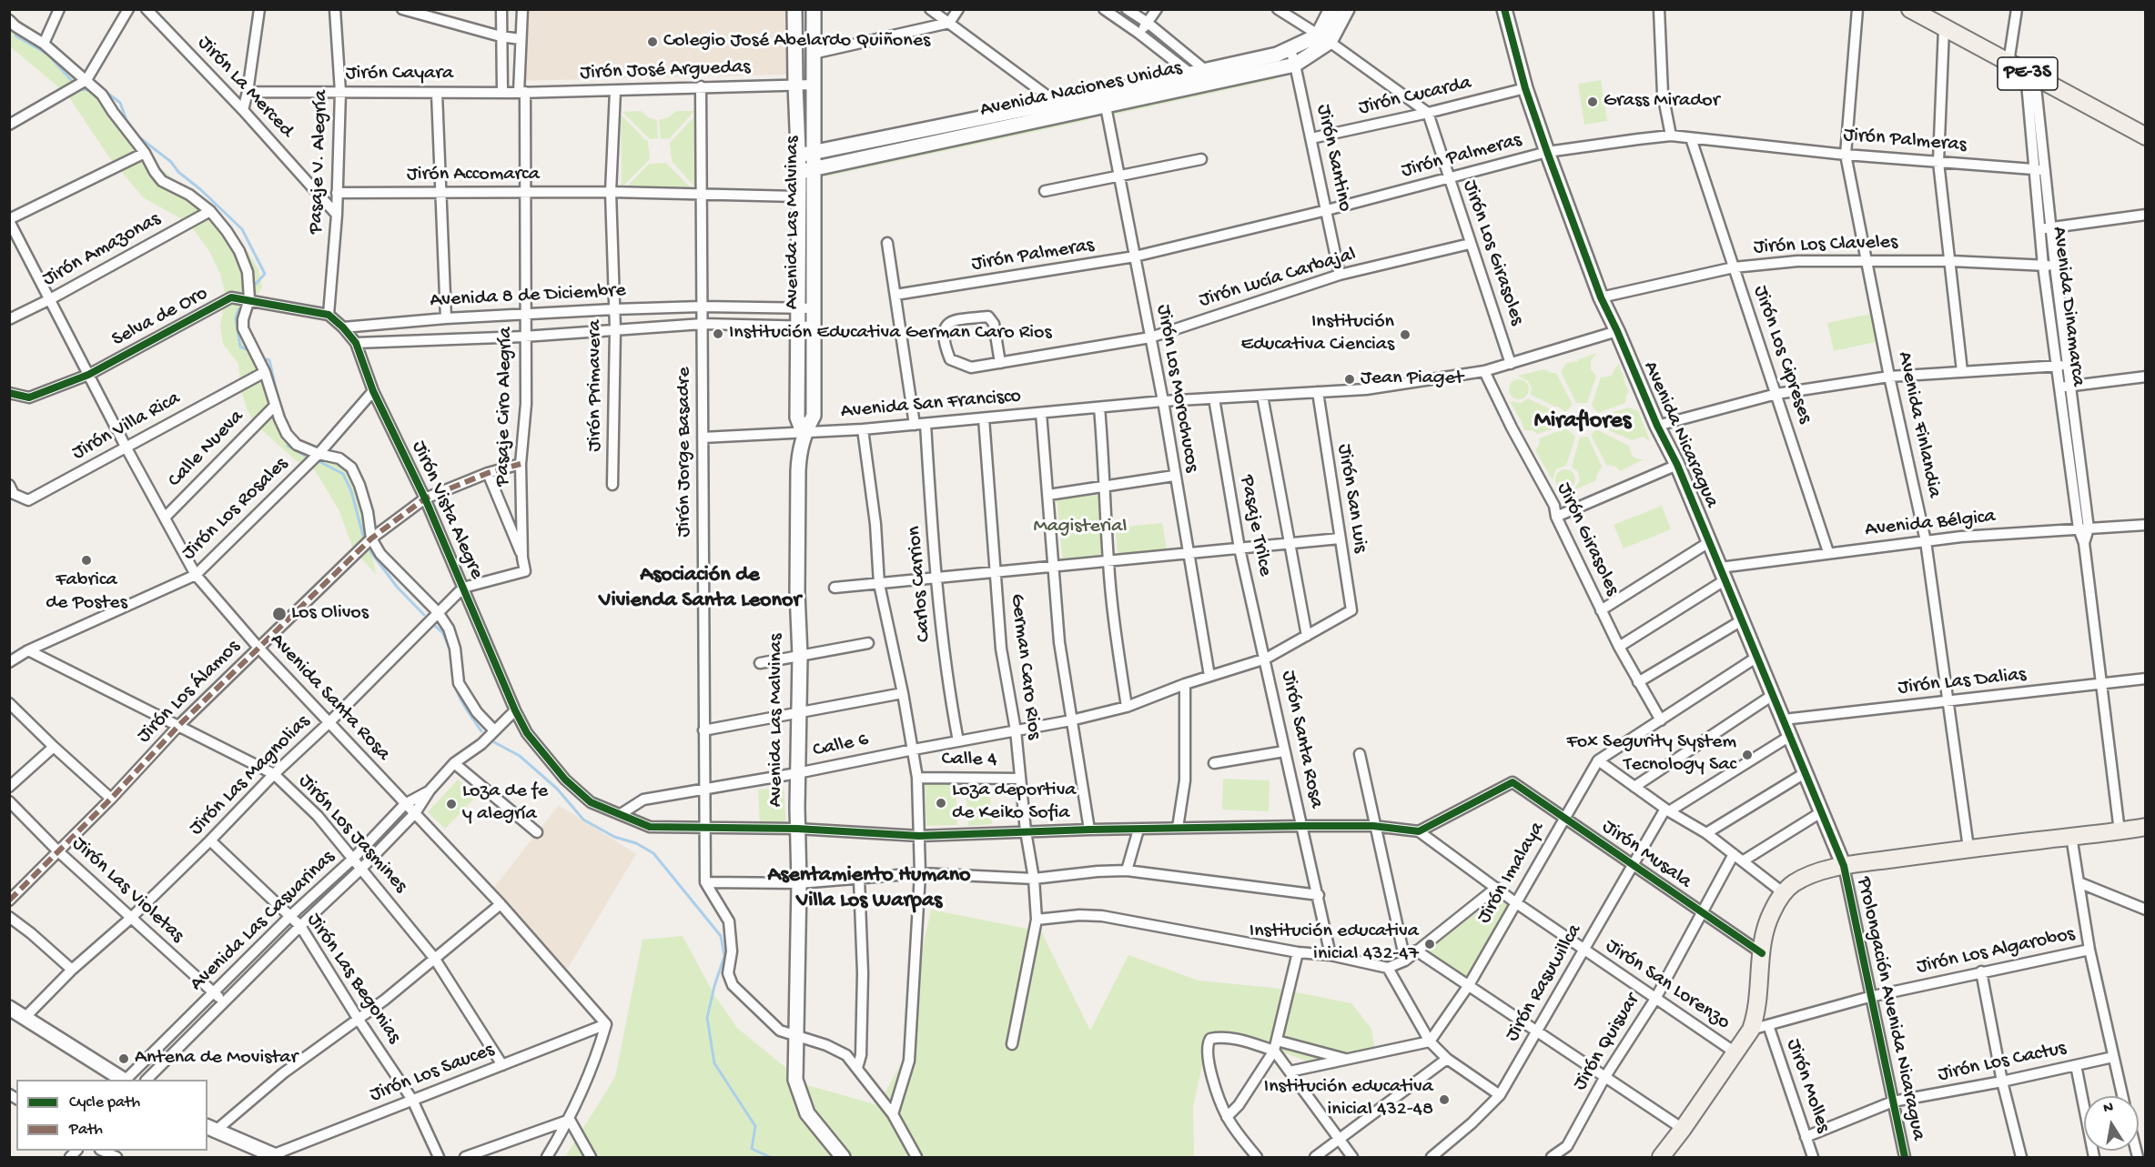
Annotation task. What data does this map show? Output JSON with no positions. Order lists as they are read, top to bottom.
{
  "streets": {
    "highway": ["PE-3S"],
    "street": [
      "Jirón José Arguedas",
      "Jirón Cayara",
      "Jirón La Merced",
      "Avenida Naciones Unidas",
      "Jirón Cucarda",
      "Jirón Palmeras",
      "Jirón Santino",
      "Pasaje V. Alegría",
      "Jirón Accomarca",
      "Avenida Las Malvinas",
      "Jirón Los Claveles",
      "Jirón Amazonas",
      "Jirón Los Girasoles",
      "Jirón Lucía Carbajal",
      "Avenida 8 de Diciembre",
      "Avenida Dinamarca",
      "Selva de Oro",
      "Jirón Los Cipreses",
      "Jirón Primavera",
      "Jirón Los Morochucos",
      "Avenida San Francisco",
      "Pasaje Ciro Alegría",
      "Avenida Finlandia",
      "Jirón Villa Rica",
      "Avenida Nicaragua",
      "Calle Nueva",
      "Jirón Jorge Basadre",
      "Jirón San Luis",
      "Jirón Los Rosales",
      "Jirón Vista Alegre",
      "Avenida Bélgica",
      "Pasaje Trilce",
      "Jirón Girasoles",
      "Carlos Carrion",
      "German Caro Rios",
      "Jirón Las Dalias",
      "Jirón Los Álamos",
      "Avenida Santa Rosa",
      "Jirón Santa Rosa",
      "Calle 6",
      "Calle 4",
      "Jirón Las Magnolias",
      "Jirón Los Jasmines",
      "Jirón Musala",
      "Jirón Imalaya",
      "Jirón Las Violetas",
      "Avenida Las Casuarinas",
      "Jirón Los Algarobos",
      "Jirón Las Begonias",
      "Jirón Rasuwillca",
      "Jirón San Lorenzo",
      "Prolongación Avenida Nicaragua",
      "Jirón Quisuar",
      "Jirón Los Cactus",
      "Jirón Los Sauces",
      "Jirón Molles"
    ]
  },
  "crossings": [
    ["Jirón José Arguedas", "Jirón Cayara"],
    ["Jirón José Arguedas", "Avenida Las Malvinas"],
    ["Jirón José Arguedas", "Jirón Primavera"],
    ["Jirón José Arguedas", "Pasaje Ciro Alegría"],
    ["Jirón José Arguedas", "Jirón Jorge Basadre"],
    ["PE-3S", "Avenida Dinamarca"],
    ["Jirón Cayara", "Pasaje V. Alegría"],
    ["Jirón Cayara", "Pasaje Ciro Alegría"],
    ["Jirón La Merced", "Pasaje V. Alegría"],
    ["Avenida Naciones Unidas", "Jirón Santino"],
    ["Avenida Naciones Unidas", "Avenida Las Malvinas"],
    ["Avenida Naciones Unidas", "Jirón Los Morochucos"],
    ["Jirón Cucarda", "Jirón Santino"],
    ["Jirón Cucarda", "Jirón Los Girasoles"],
    ["Jirón Cucarda", "Avenida Nicaragua"],
    ["Jirón Palmeras", "Jirón Santino"],
    ["Jirón Palmeras", "Jirón Los Girasoles"],
    ["Jirón Palmeras", "Avenida Dinamarca"],
    ["Jirón Palmeras", "Jirón Los Cipreses"],
    ["Jirón Palmeras", "Jirón Los Morochucos"],
    ["Jirón Palmeras", "Avenida Finlandia"],
    ["Jirón Palmeras", "Avenida Nicaragua"],
    ["Jirón Santino", "Jirón Lucía Carbajal"],
    ["Pasaje V. Alegría", "Jirón Accomarca"],
    ["Jirón Accomarca", "Avenida Las Malvinas"],
    ["Jirón Accomarca", "Jirón Primavera"],
    ["Jirón Accomarca", "Pasaje Ciro Alegría"],
    ["Jirón Accomarca", "Jirón Jorge Basadre"],
    ["Avenida Las Malvinas", "Avenida 8 de Diciembre"],
    ["Avenida Las Malvinas", "Avenida San Francisco"],
    ["Avenida Las Malvinas", "Jirón Vista Alegre"],
    ["Avenida Las Malvinas", "Calle 6"],
    ["Jirón Los Claveles", "Avenida Dinamarca"],
    ["Jirón Los Claveles", "Jirón Los Cipreses"],
    ["Jirón Los Claveles", "Avenida Finlandia"],
    ["Jirón Los Claveles", "Avenida Nicaragua"],
    ["Jirón Amazonas", "Avenida Santa Rosa"],
    ["Jirón Los Girasoles", "Jirón Lucía Carbajal"],
    ["Jirón Los Girasoles", "Avenida San Francisco"],
    ["Jirón Lucía Carbajal", "Jirón Los Morochucos"],
    ["Avenida 8 de Diciembre", "Jirón Primavera"],
    ["Avenida 8 de Diciembre", "Pasaje Ciro Alegría"],
    ["Avenida 8 de Diciembre", "Jirón Jorge Basadre"],
    ["Avenida 8 de Diciembre", "Jirón Vista Alegre"],
    ["Avenida Dinamarca", "Avenida Bélgica"],
    ["Avenida Dinamarca", "Jirón Las Dalias"],
    ["Selva de Oro", "Avenida Santa Rosa"],
    ["Jirón Los Cipreses", "Avenida Bélgica"],
    ["Jirón Los Morochucos", "Avenida San Francisco"],
    ["Jirón Los Morochucos", "Calle 6"],
    ["Avenida San Francisco", "Avenida Nicaragua"],
    ["Avenida San Francisco", "Jirón Jorge Basadre"],
    ["Avenida San Francisco", "Jirón San Luis"],
    ["Avenida San Francisco", "Pasaje Trilce"],
    ["Avenida San Francisco", "Jirón Girasoles"],
    ["Avenida San Francisco", "Carlos Carrion"],
    ["Avenida San Francisco", "German Caro Rios"],
    ["Pasaje Ciro Alegría", "Jirón Los Álamos"],
    ["Pasaje Ciro Alegría", "Jirón Las Magnolias"],
    ["Avenida Finlandia", "Avenida Bélgica"],
    ["Avenida Finlandia", "Jirón Las Dalias"],
    ["Jirón Villa Rica", "Avenida Santa Rosa"],
    ["Avenida Nicaragua", "Avenida Bélgica"],
    ["Avenida Nicaragua", "Jirón Las Dalias"],
    ["Avenida Nicaragua", "Jirón Imalaya"],
    ["Avenida Nicaragua", "Prolongación Avenida Nicaragua"],
    ["Calle Nueva", "Avenida Santa Rosa"],
    ["Jirón Jorge Basadre", "Jirón Vista Alegre"],
    ["Jirón Jorge Basadre", "Calle 6"],
    ["Jirón San Luis", "Calle 6"],
    ["Jirón Los Rosales", "Jirón Vista Alegre"],
    ["Jirón Los Rosales", "Avenida Santa Rosa"],
    ["Jirón Los Rosales", "Jirón Los Jasmines"],
    ["Jirón Vista Alegre", "German Caro Rios"],
    ["Jirón Vista Alegre", "Jirón Los Álamos"],
    ["Jirón Vista Alegre", "Jirón Santa Rosa"],
    ["Jirón Vista Alegre", "Calle 6"],
    ["Jirón Vista Alegre", "Jirón Las Magnolias"],
    ["Jirón Vista Alegre", "Jirón Musala"],
    ["Jirón Vista Alegre", "Avenida Las Casuarinas"],
    ["Jirón Vista Alegre", "Jirón San Lorenzo"],
    ["Pasaje Trilce", "Jirón Santa Rosa"],
    ["Pasaje Trilce", "Calle 6"],
    ["Jirón Girasoles", "Jirón Imalaya"],
    ["Carlos Carrion", "Calle 6"],
    ["German Caro Rios", "Calle 6"],
    ["German Caro Rios", "Calle 4"],
    ["Jirón Los Álamos", "Avenida Santa Rosa"],
    ["Jirón Los Álamos", "Jirón Los Jasmines"],
    ["Jirón Los Álamos", "Jirón Las Violetas"],
    ["Avenida Santa Rosa", "Jirón Las Magnolias"],
    ["Avenida Santa Rosa", "Avenida Las Casuarinas"],
    ["Avenida Santa Rosa", "Jirón Los Sauces"],
    ["Jirón Santa Rosa", "Calle 6"],
    ["Jirón Las Magnolias", "Jirón Los Jasmines"],
    ["Jirón Las Magnolias", "Jirón Las Violetas"],
    ["Jirón Las Magnolias", "Jirón Las Begonias"],
    ["Jirón Los Jasmines", "Avenida Las Casuarinas"],
    ["Jirón Los Jasmines", "Jirón Los Sauces"],
    ["Jirón Musala", "Jirón Imalaya"],
    ["Jirón Musala", "Jirón Rasuwillca"],
    ["Jirón Musala", "Jirón San Lorenzo"],
    ["Jirón Musala", "Jirón Quisuar"],
    ["Jirón Imalaya", "Jirón San Lorenzo"],
    ["Jirón Las Violetas", "Avenida Las Casuarinas"],
    ["Avenida Las Casuarinas", "Jirón Las Begonias"],
    ["Jirón Los Algarobos", "Prolongación Avenida Nicaragua"],
    ["Jirón Los Algarobos", "Jirón Molles"],
    ["Jirón Las Begonias", "Jirón Los Sauces"],
    ["Jirón Rasuwillca", "Jirón San Lorenzo"],
    ["Jirón San Lorenzo", "Jirón Quisuar"],
    ["Prolongación Avenida Nicaragua", "Jirón Los Cactus"],
    ["Jirón Los Cactus", "Jirón Molles"]
  ],
  "districts": ["Miraflores", "Asociación de Vivienda Santa Leonor", "Asentamiento Humano Villa Los Warpas"],
  "parks": ["Magisterial"],
  "places": [
    "Colegio José Abelardo Quiñones",
    "Grass Mirador",
    "Institución Educativa German Caro Rios",
    "Institución Educativa Ciencias",
    "Jean Piaget",
    "Fabrica de Postes",
    "Los Olivos",
    "Fox Segurity System Tecnology Sac",
    "Loza deportiva de Keiko Sofia",
    "Loza de fe y alegría",
    "Institución educativa inicial 432-47",
    "Antena de Movistar",
    "Institución educativa inicial 432-48"
  ],
  "legend": ["Cycle path", "Path"],
  "north": "top"
}
